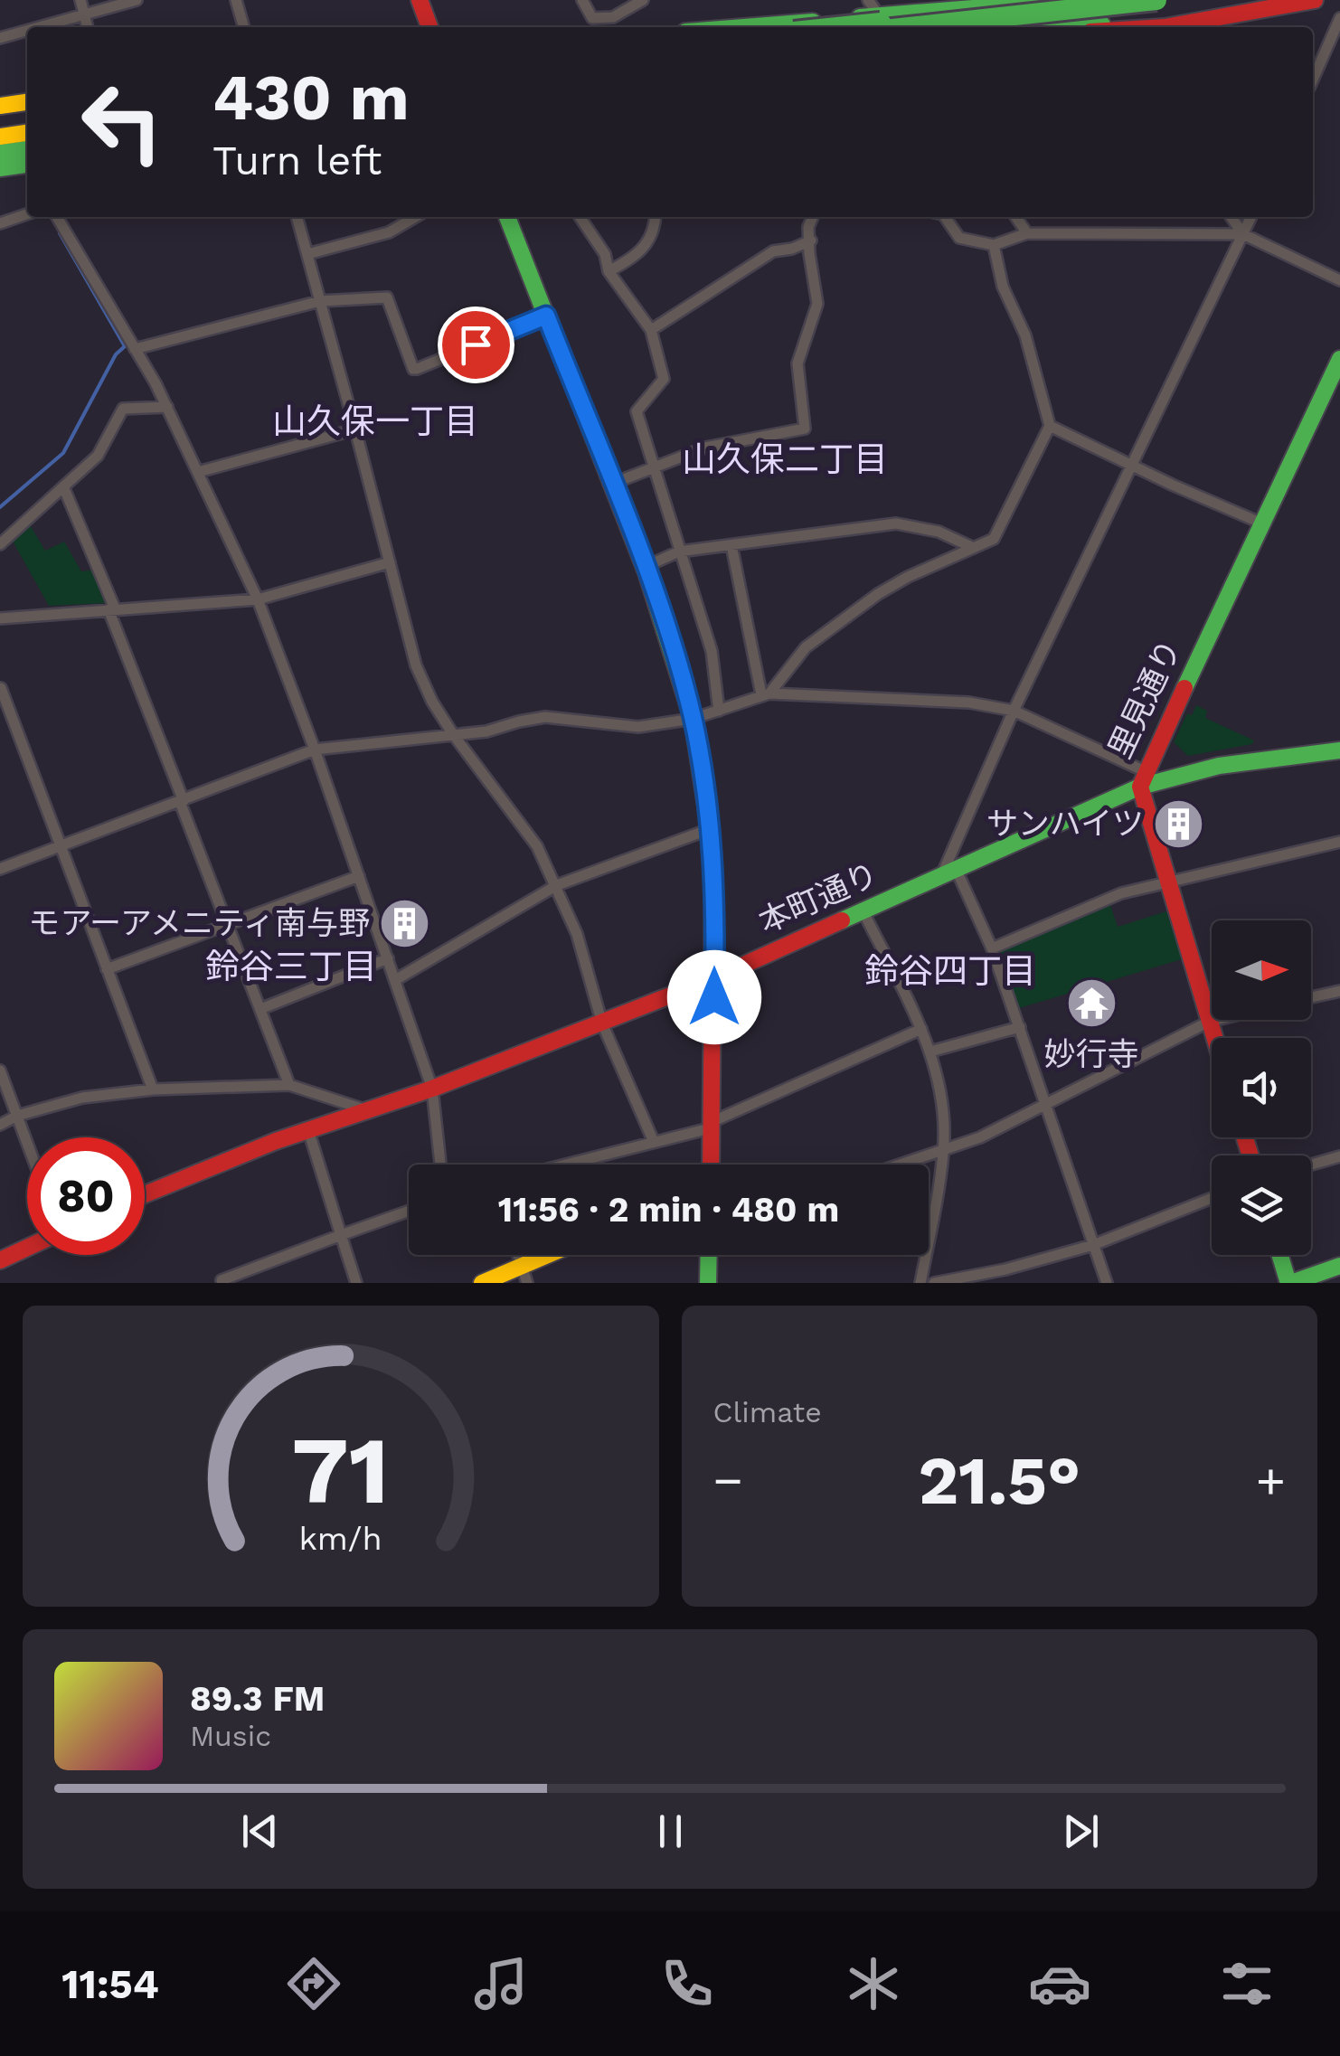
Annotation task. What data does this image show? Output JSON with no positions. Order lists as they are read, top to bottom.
{
  "streets": {
    "main road": ["里見通り", "本町通り"]
  },
  "crossings": [
    ["里見通り", "本町通り"]
  ],
  "districts": [
    "山久保一丁目",
    "山久保二丁目",
    "鈴谷三丁目",
    "鈴谷四丁目"
  ],
  "places": {
    "building": ["サンハイツ", "モアーアメニティ南与野"],
    "temple": ["妙行寺"]
  },
  "north": "right",
  "page": {
    "turn": ["430 m", "Turn left"],
    "limit": "80",
    "trip": "11:56 · 2 min · 480 m",
    "tile": "Climate",
    "heat": ["−", "21.5°", "+"],
    "song": ["89.3 FM", "Music"],
    "tabs": "11:54",
    "gauge": ["71", "km/h"]
  }
}
